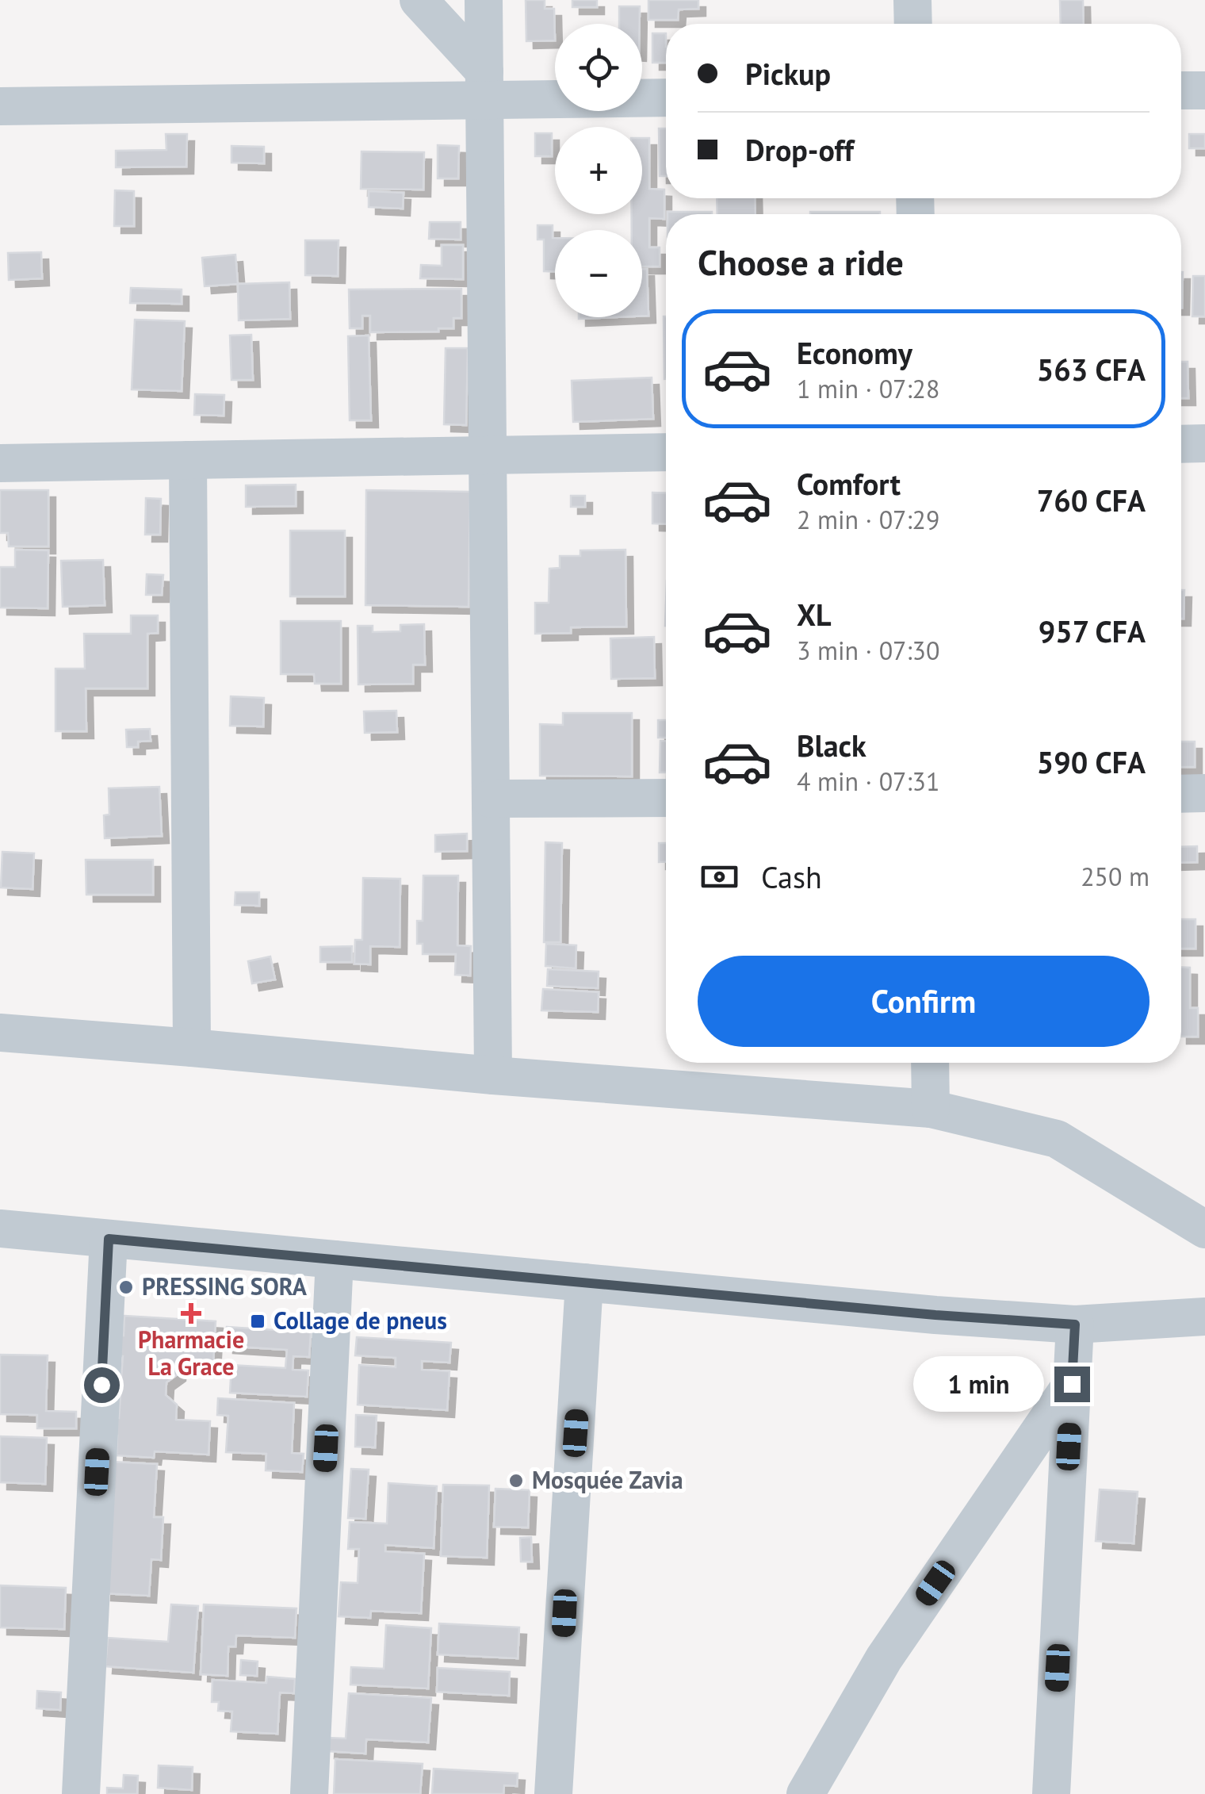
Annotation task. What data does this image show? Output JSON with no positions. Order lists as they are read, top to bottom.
{
  "places": {
    "other": ["PRESSING SORA", "Mosquée Zavia"],
    "health": ["Pharmacie La Grace"],
    "transit": ["Collage de pneus"]
  },
  "page": {
    "map_buttons": ["+", "−"],
    "banner": ["Pickup", "Drop-off"],
    "heading": "Choose a ride",
    "list": [
      {
        "name": "Economy",
        "note": "1 min · 07:28",
        "value": "563 CFA"
      },
      {
        "name": "Comfort",
        "note": "2 min · 07:29",
        "value": "760 CFA"
      },
      {
        "name": "XL",
        "note": "3 min · 07:30",
        "value": "957 CFA"
      },
      {
        "name": "Black",
        "note": "4 min · 07:31",
        "value": "590 CFA"
      }
    ],
    "pay": ["Cash", "250 m"],
    "buttons": "Confirm",
    "bubble": "1 min"
  }
}
